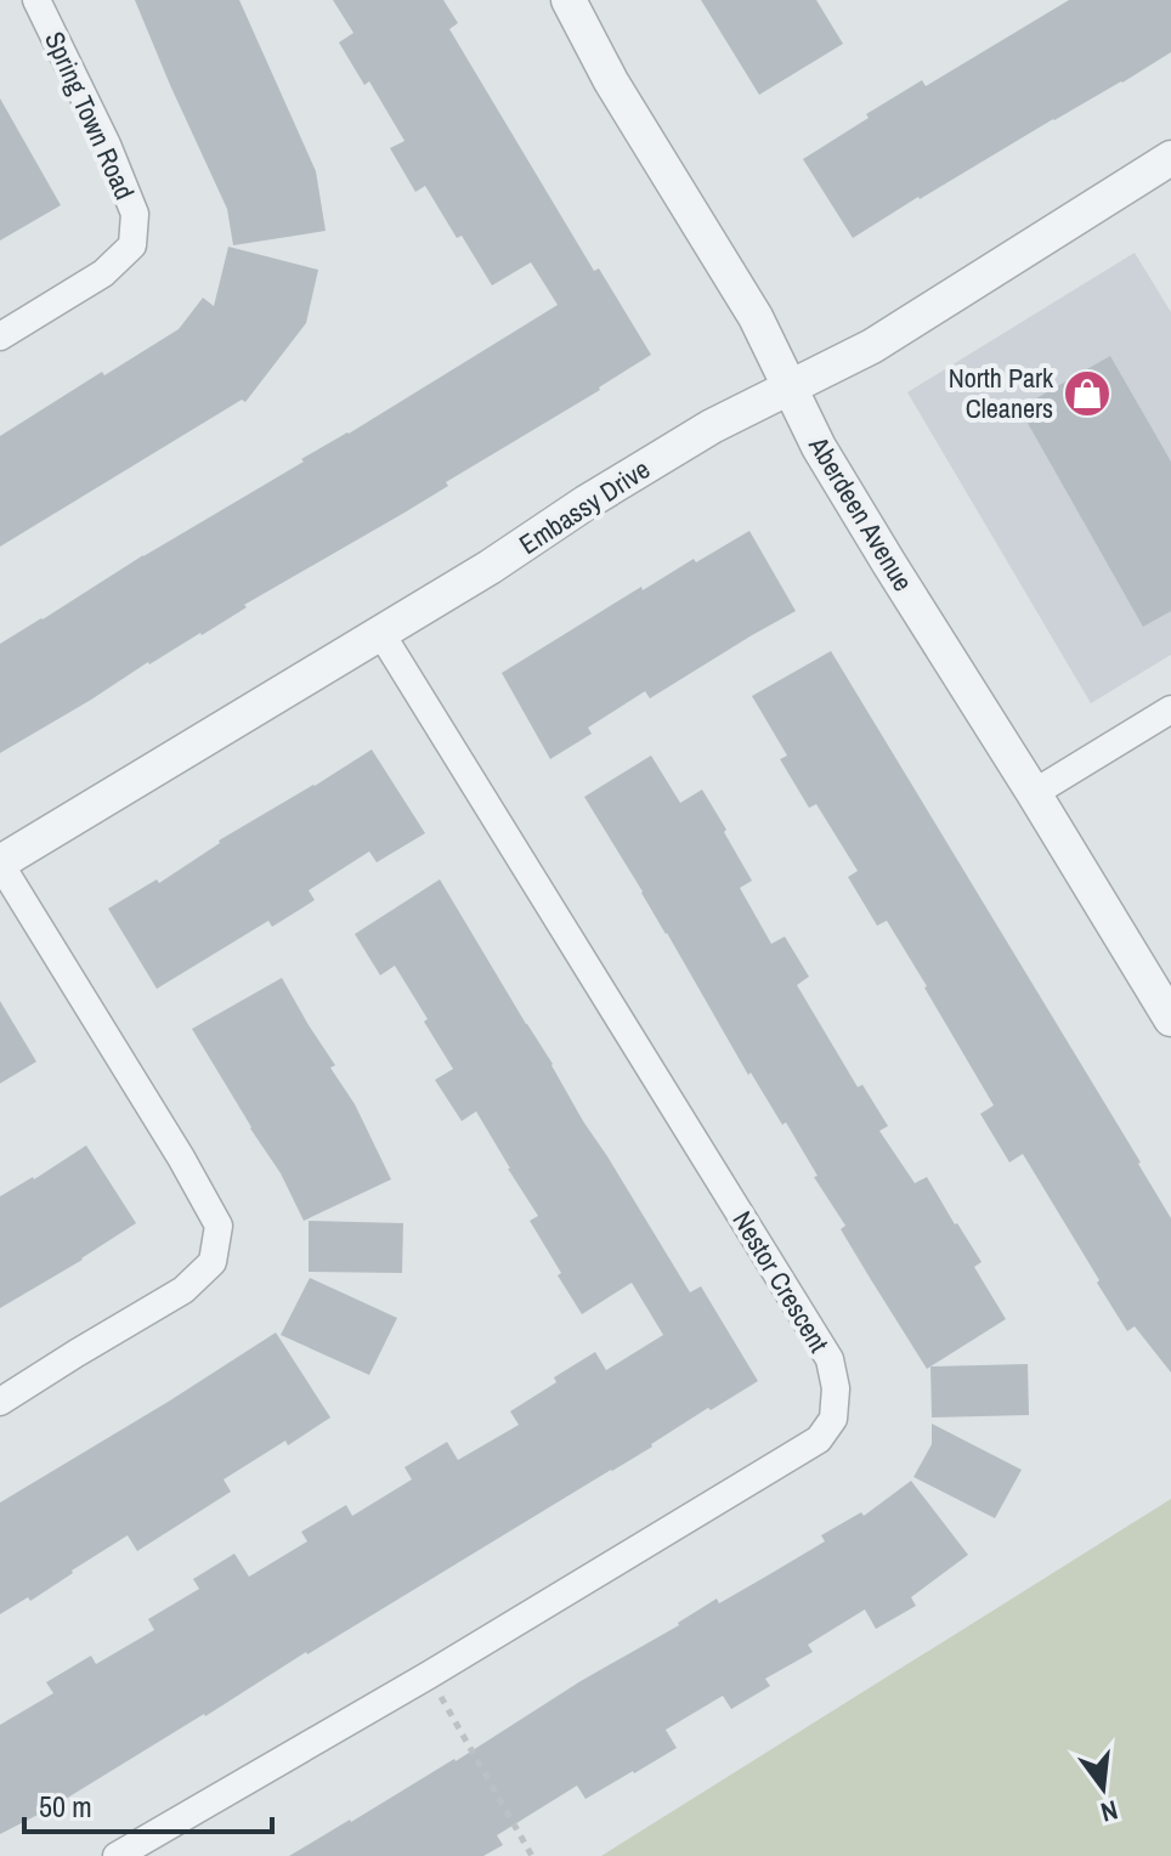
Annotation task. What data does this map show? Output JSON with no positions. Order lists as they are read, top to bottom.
{
  "streets": {
    "street": [
      "Spring Town Road",
      "Embassy Drive",
      "Aberdeen Avenue",
      "Nestor Crescent"
    ]
  },
  "crossings": [
    ["Embassy Drive", "Aberdeen Avenue"],
    ["Embassy Drive", "Nestor Crescent"]
  ],
  "places": {
    "shop": ["North Park Cleaners"]
  },
  "scale_bar": "50 m",
  "north": "bottom"
}
